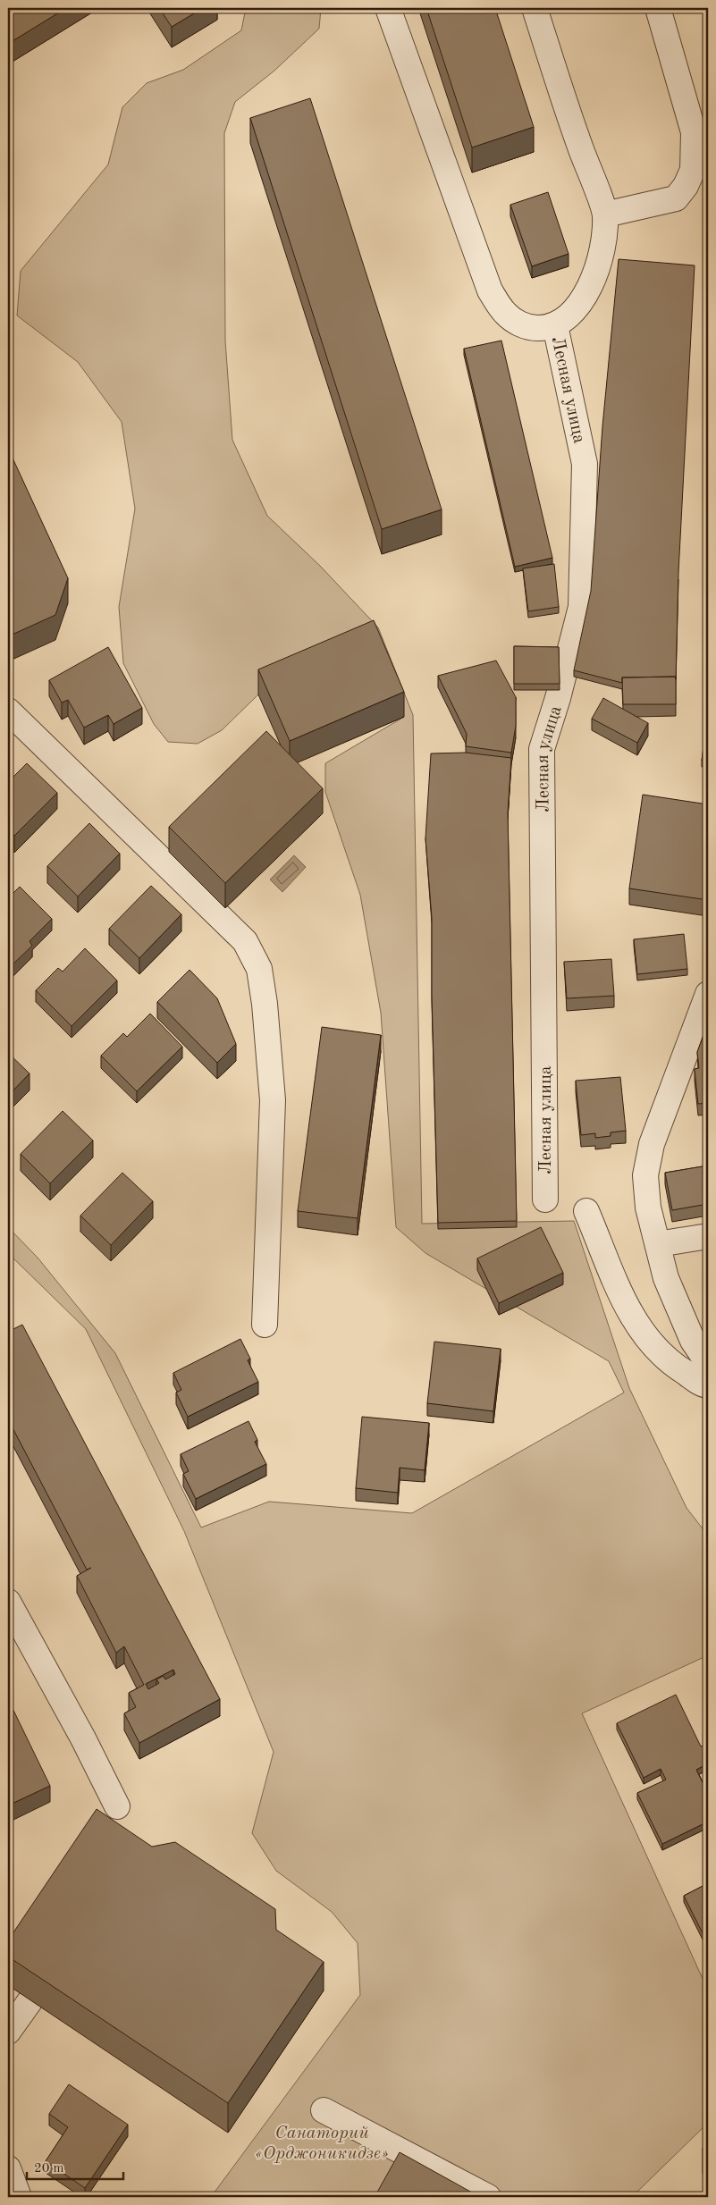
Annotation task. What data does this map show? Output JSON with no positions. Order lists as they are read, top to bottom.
{
  "streets": {
    "street": ["Лесная улица"]
  },
  "parks": ["Санаторий «Орджоникидзе»"],
  "scale_bar": "20 m"
}
